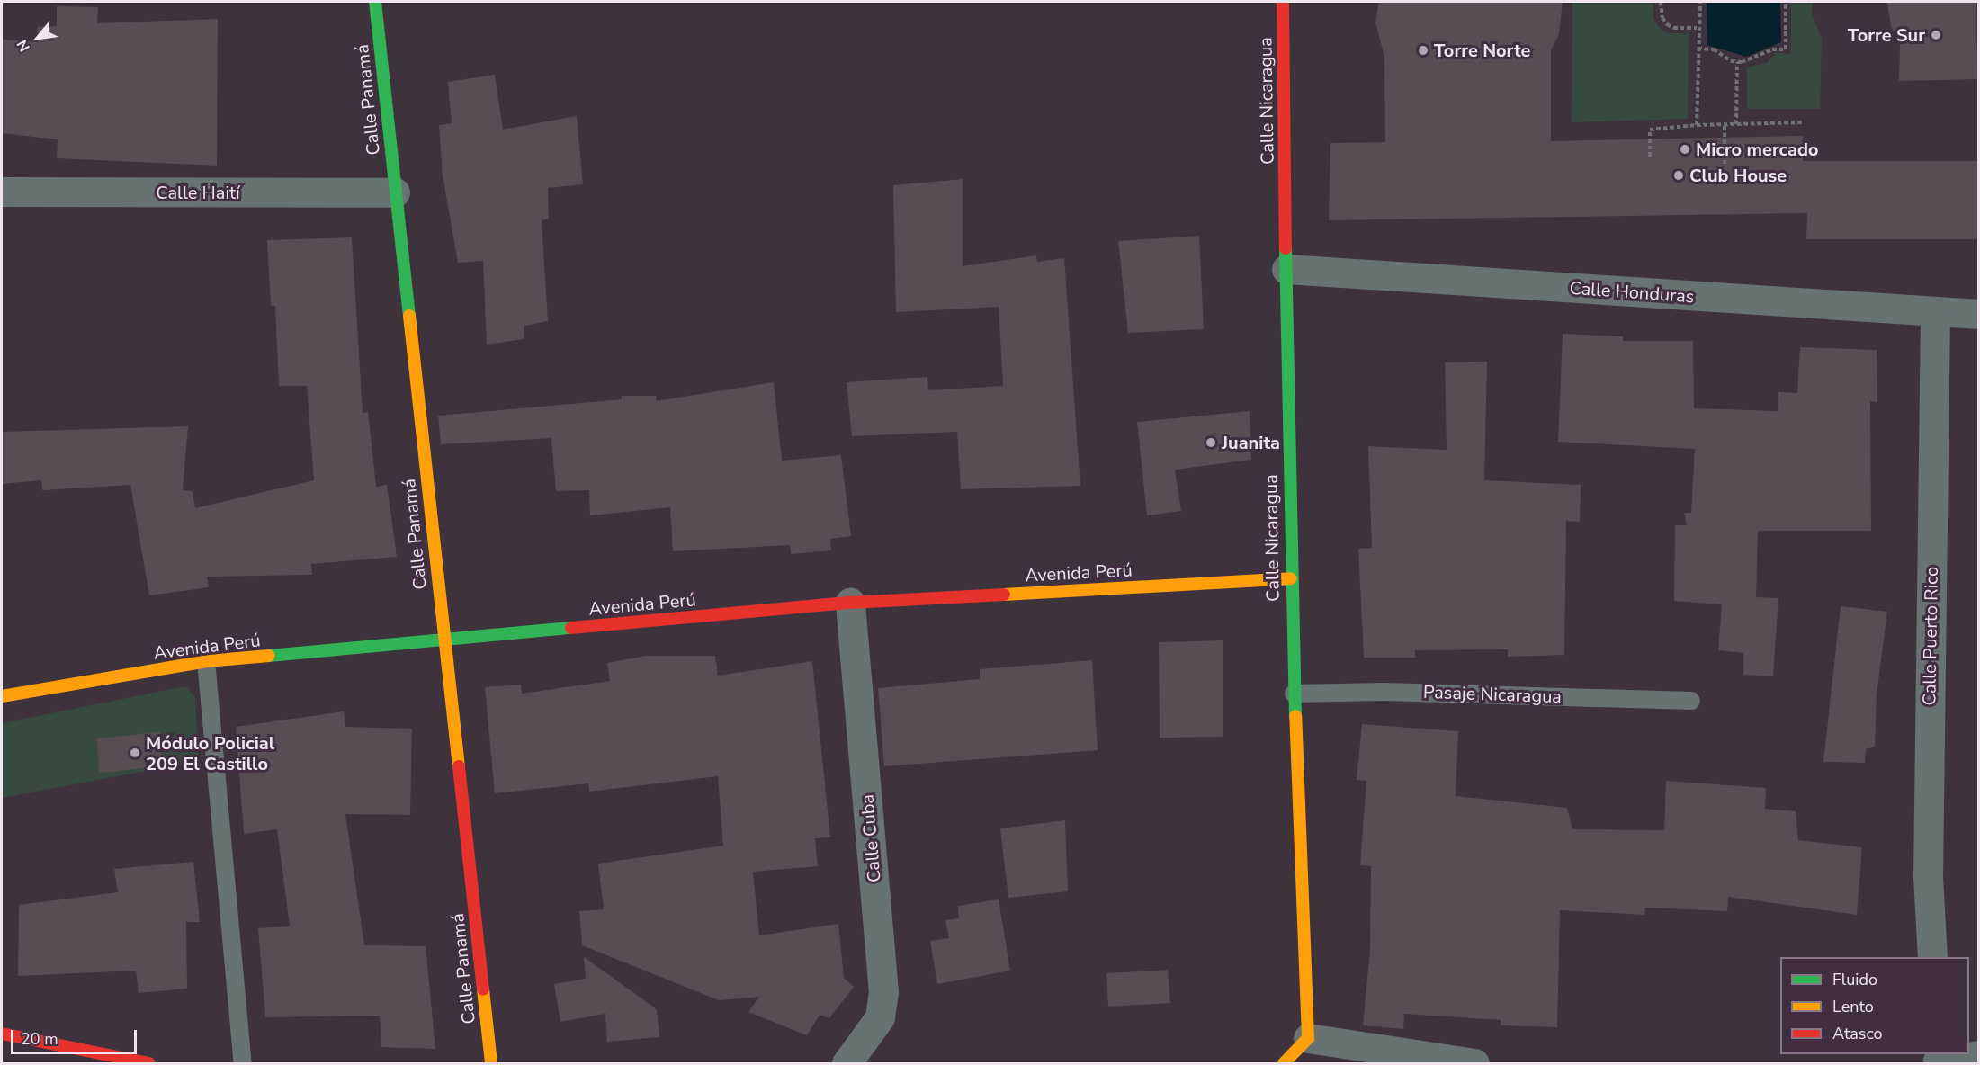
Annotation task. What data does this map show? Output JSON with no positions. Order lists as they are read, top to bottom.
{
  "streets": {
    "street": [
      "Calle Panamá",
      "Calle Nicaragua",
      "Calle Haití",
      "Calle Honduras",
      "Avenida Perú",
      "Calle Puerto Rico",
      "Calle Cuba"
    ],
    "lane": ["Pasaje Nicaragua"]
  },
  "crossings": [
    ["Calle Panamá", "Calle Haití"],
    ["Calle Panamá", "Avenida Perú"],
    ["Calle Nicaragua", "Calle Honduras"],
    ["Calle Nicaragua", "Avenida Perú"],
    ["Calle Nicaragua", "Pasaje Nicaragua"],
    ["Calle Honduras", "Calle Puerto Rico"],
    ["Avenida Perú", "Calle Cuba"]
  ],
  "places": [
    "Torre Sur",
    "Torre Norte",
    "Micro mercado",
    "Club House",
    "Juanita",
    "Módulo Policial 209 El Castillo"
  ],
  "legend": ["Fluido", "Lento", "Atasco"],
  "scale_bar": "20 m",
  "north": "bottom left"
}
